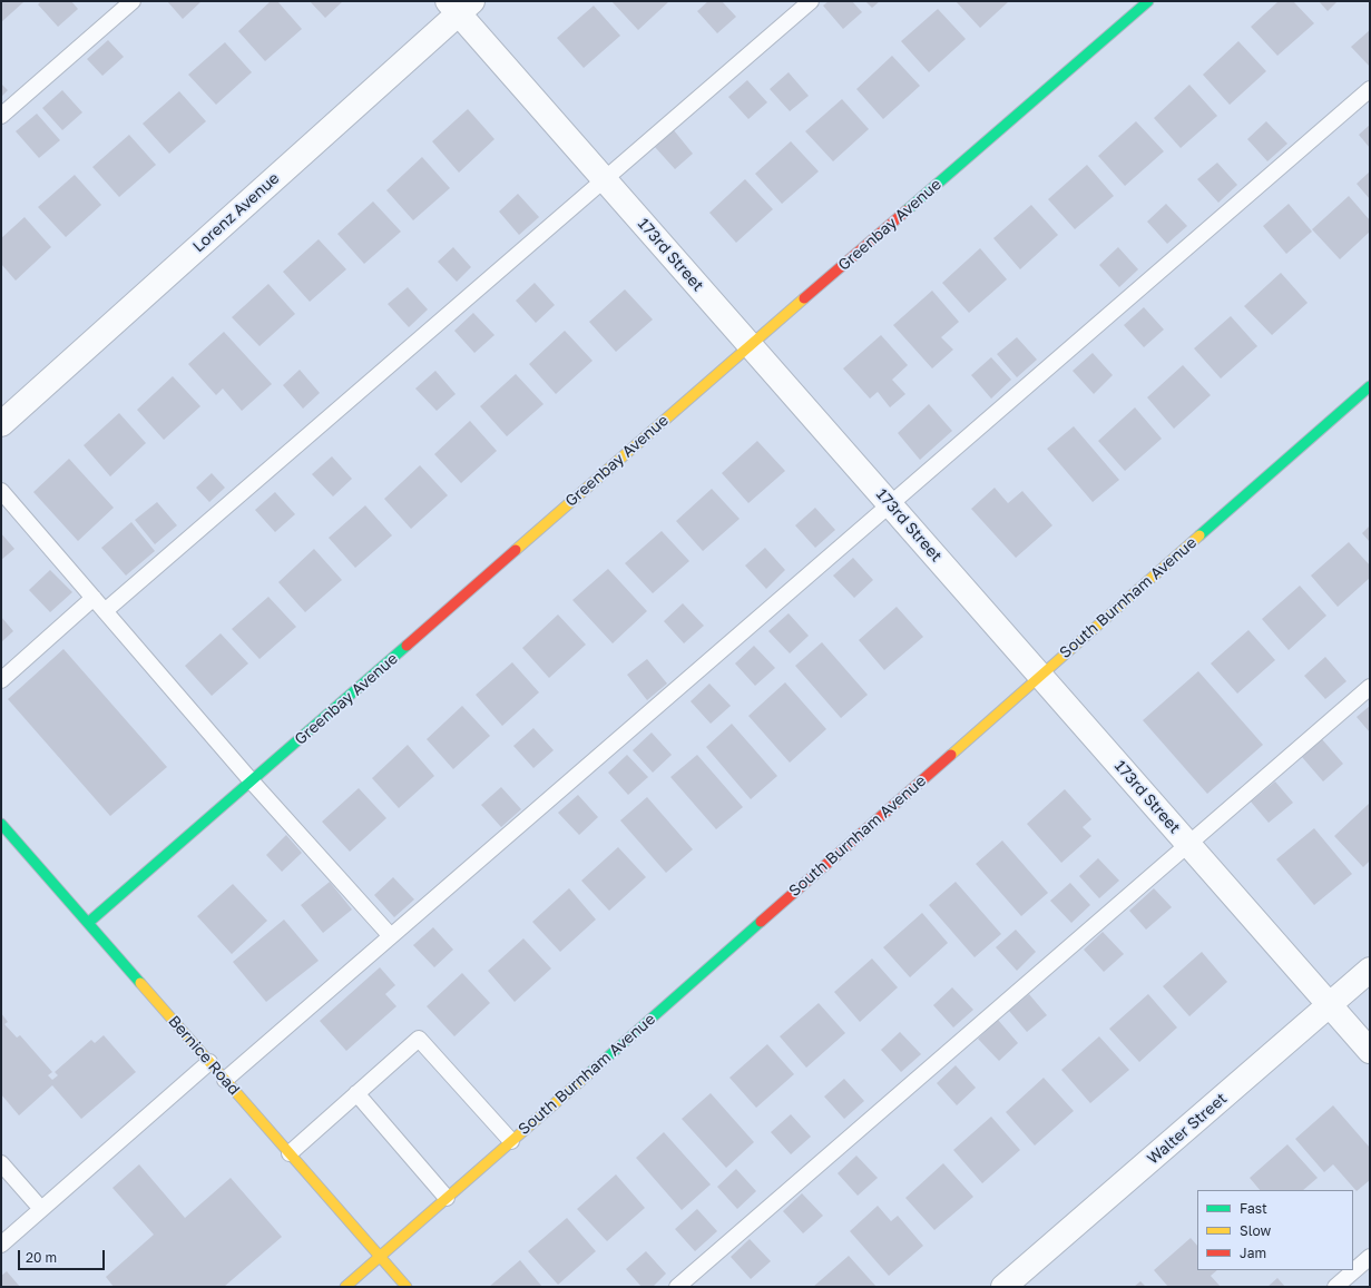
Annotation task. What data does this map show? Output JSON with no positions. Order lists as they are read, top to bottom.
{
  "streets": {
    "street": [
      "Lorenz Avenue",
      "Greenbay Avenue",
      "173rd Street",
      "South Burnham Avenue",
      "Bernice Road",
      "Walter Street"
    ]
  },
  "crossings": [
    ["Lorenz Avenue", "173rd Street"],
    ["Greenbay Avenue", "173rd Street"],
    ["Greenbay Avenue", "Bernice Road"],
    ["173rd Street", "South Burnham Avenue"],
    ["173rd Street", "Walter Street"],
    ["South Burnham Avenue", "Bernice Road"]
  ],
  "legend": ["Fast", "Slow", "Jam"],
  "scale_bar": "20 m"
}
